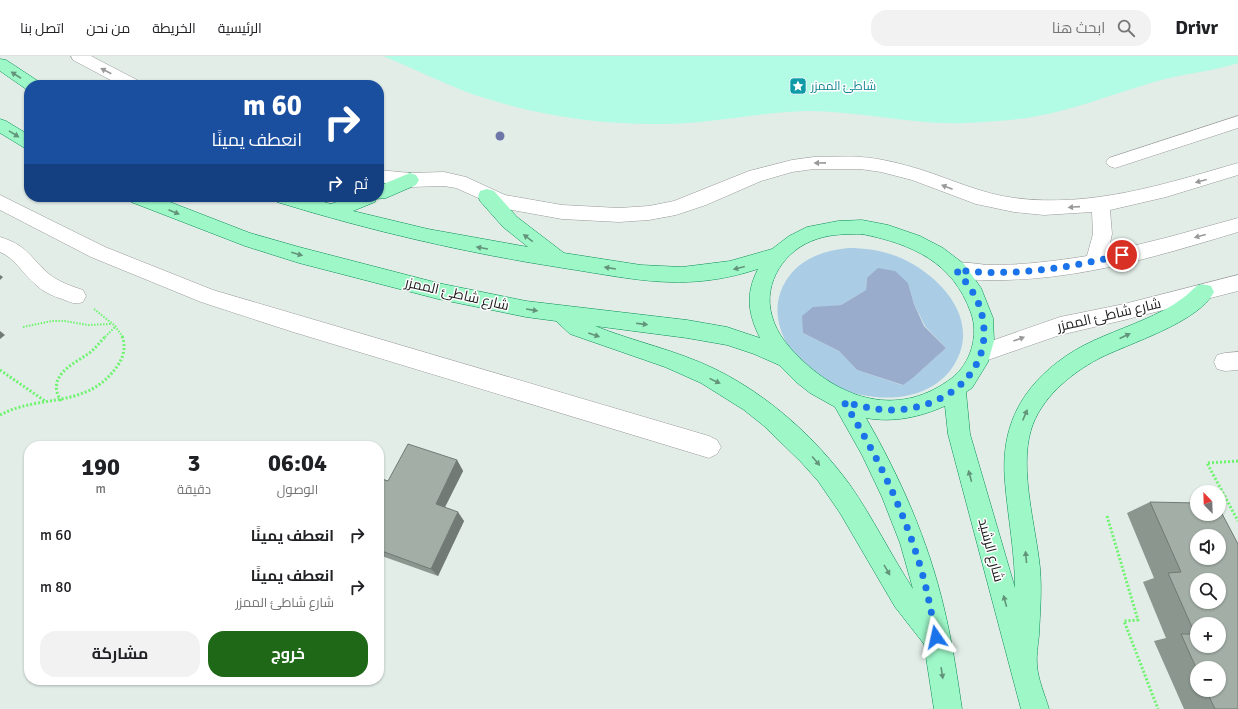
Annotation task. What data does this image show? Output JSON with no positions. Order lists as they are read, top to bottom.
{
  "streets": {
    "main road": ["شارع شاطئ الممزر", "شارع الرشيد"]
  },
  "places": {
    "place": ["شاطئ الممزر"]
  },
  "north": "top left",
  "page": {
    "header": "Drivr",
    "search": "ابحث هنا",
    "nav": [
      "الرئيسية",
      "الخريطة",
      "من نحن",
      "اتصل بنا"
    ],
    "turn": ["60 m", "انعطف يمينًا"],
    "then": "ثم",
    "eta": [
      "06:04",
      "الوصول",
      "3",
      "دقيقة",
      "190",
      "m"
    ],
    "map_buttons": ["+", "−"],
    "list": [
      {
        "name": "انعطف يمينًا",
        "value": "60 m"
      },
      {
        "name": "انعطف يمينًا",
        "note": "شارع شاطئ الممزر",
        "value": "80 m"
      }
    ],
    "buttons": ["خروج", "مشاركة"]
  }
}
